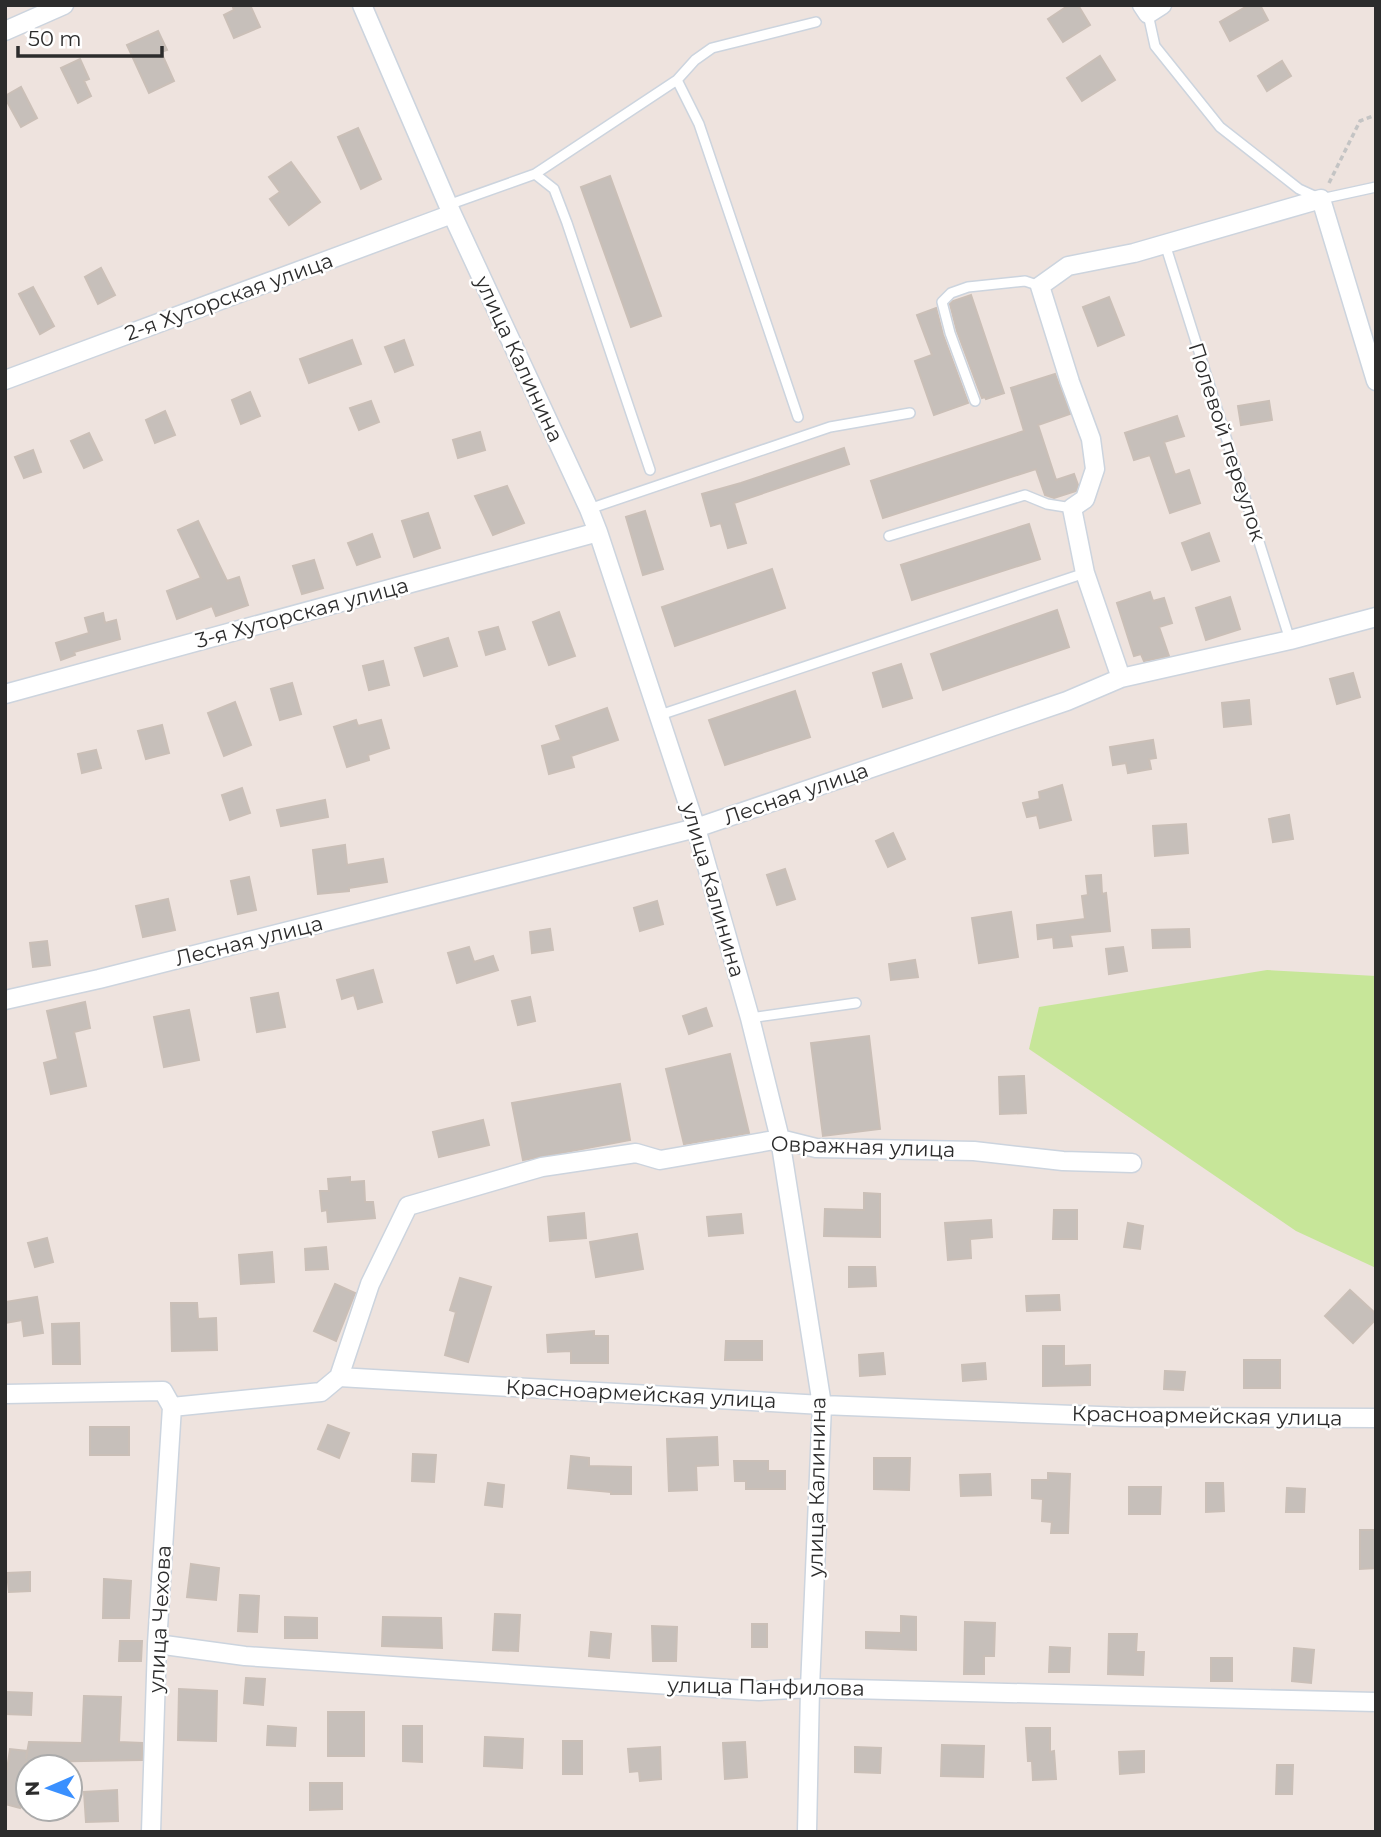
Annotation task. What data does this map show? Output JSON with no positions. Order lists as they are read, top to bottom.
{
  "streets": {
    "street": [
      "2-я Хуторская улица",
      "улица Калинина",
      "3-я Хуторская улица",
      "Лесная улица",
      "Овражная улица",
      "Красноармейская улица",
      "улица Чехова",
      "улица Панфилова"
    ],
    "lane": ["Полевой переулок"]
  },
  "crossings": [
    ["2-я Хуторская улица", "улица Калинина"],
    ["улица Калинина", "3-я Хуторская улица"],
    ["улица Калинина", "Лесная улица"],
    ["улица Калинина", "Овражная улица"],
    ["улица Калинина", "Красноармейская улица"],
    ["улица Калинина", "улица Панфилова"],
    ["Полевой переулок", "Лесная улица"],
    ["Овражная улица", "Красноармейская улица"],
    ["улица Чехова", "улица Панфилова"]
  ],
  "scale_bar": "50 m",
  "north": "left"
}
